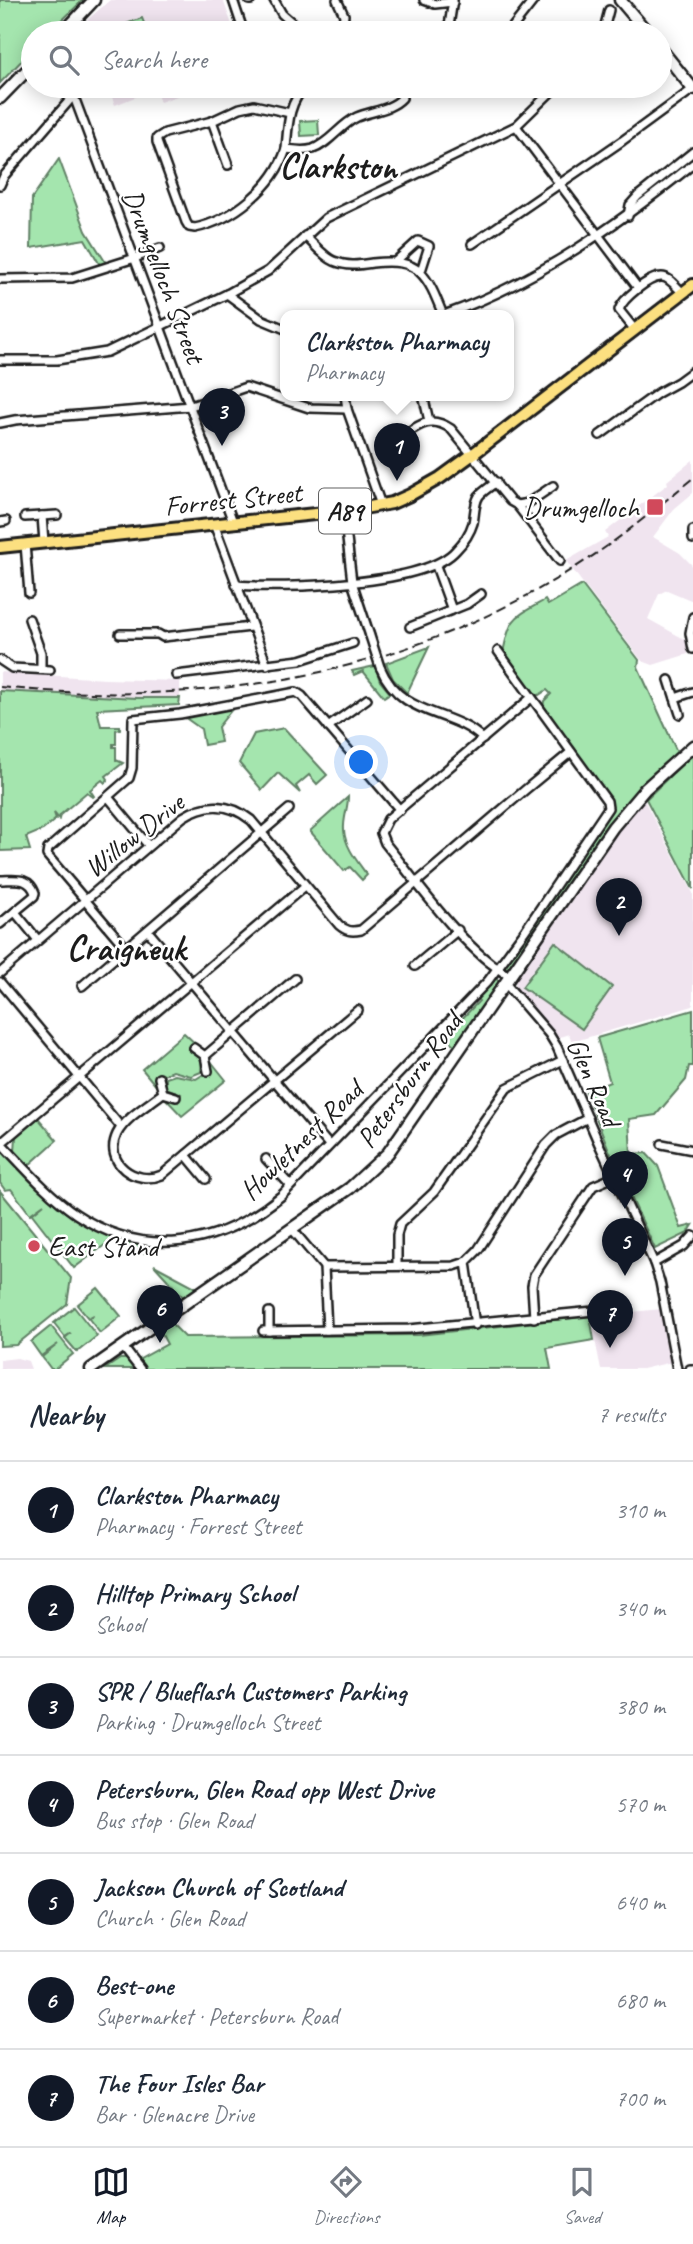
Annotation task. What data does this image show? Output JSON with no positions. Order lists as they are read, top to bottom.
{
  "streets": {
    "main road": ["Forrest Street", "A89", "Petersburn Road"],
    "street": [
      "Drumgelloch Street",
      "Willow Drive",
      "Glen Road",
      "Howletnest Road"
    ]
  },
  "crossings": [
    ["Drumgelloch Street", "Forrest Street"],
    ["Willow Drive", "Glen Road"],
    ["Petersburn Road", "Glen Road"],
    ["Glen Road", "Howletnest Road"]
  ],
  "districts": ["Clarkston", "Craigneuk"],
  "places": {
    "transit": ["Drumgelloch"],
    "other": ["East Stand"]
  },
  "page": {
    "search": "Search here",
    "popup": ["Clarkston Pharmacy", "Pharmacy"],
    "pins": [
      "3",
      "1",
      "2",
      "4",
      "5",
      "6",
      "7"
    ],
    "heading": ["Nearby", "7 results"],
    "list": [
      {
        "mark": "1",
        "name": "Clarkston Pharmacy",
        "note": "Pharmacy · Forrest Street",
        "value": "310 m"
      },
      {
        "mark": "2",
        "name": "Hilltop Primary School",
        "note": "School",
        "value": "340 m"
      },
      {
        "mark": "3",
        "name": "SPR / Blueflash Customers Parking",
        "note": "Parking · Drumgelloch Street",
        "value": "380 m"
      },
      {
        "mark": "4",
        "name": "Petersburn, Glen Road opp West Drive",
        "note": "Bus stop · Glen Road",
        "value": "570 m"
      },
      {
        "mark": "5",
        "name": "Jackson Church of Scotland",
        "note": "Church · Glen Road",
        "value": "640 m"
      },
      {
        "mark": "6",
        "name": "Best-one",
        "note": "Supermarket · Petersburn Road",
        "value": "680 m"
      },
      {
        "mark": "7",
        "name": "The Four Isles Bar",
        "note": "Bar · Glenacre Drive",
        "value": "700 m"
      }
    ],
    "nav": ["Map", "Directions", "Saved"]
  }
}
